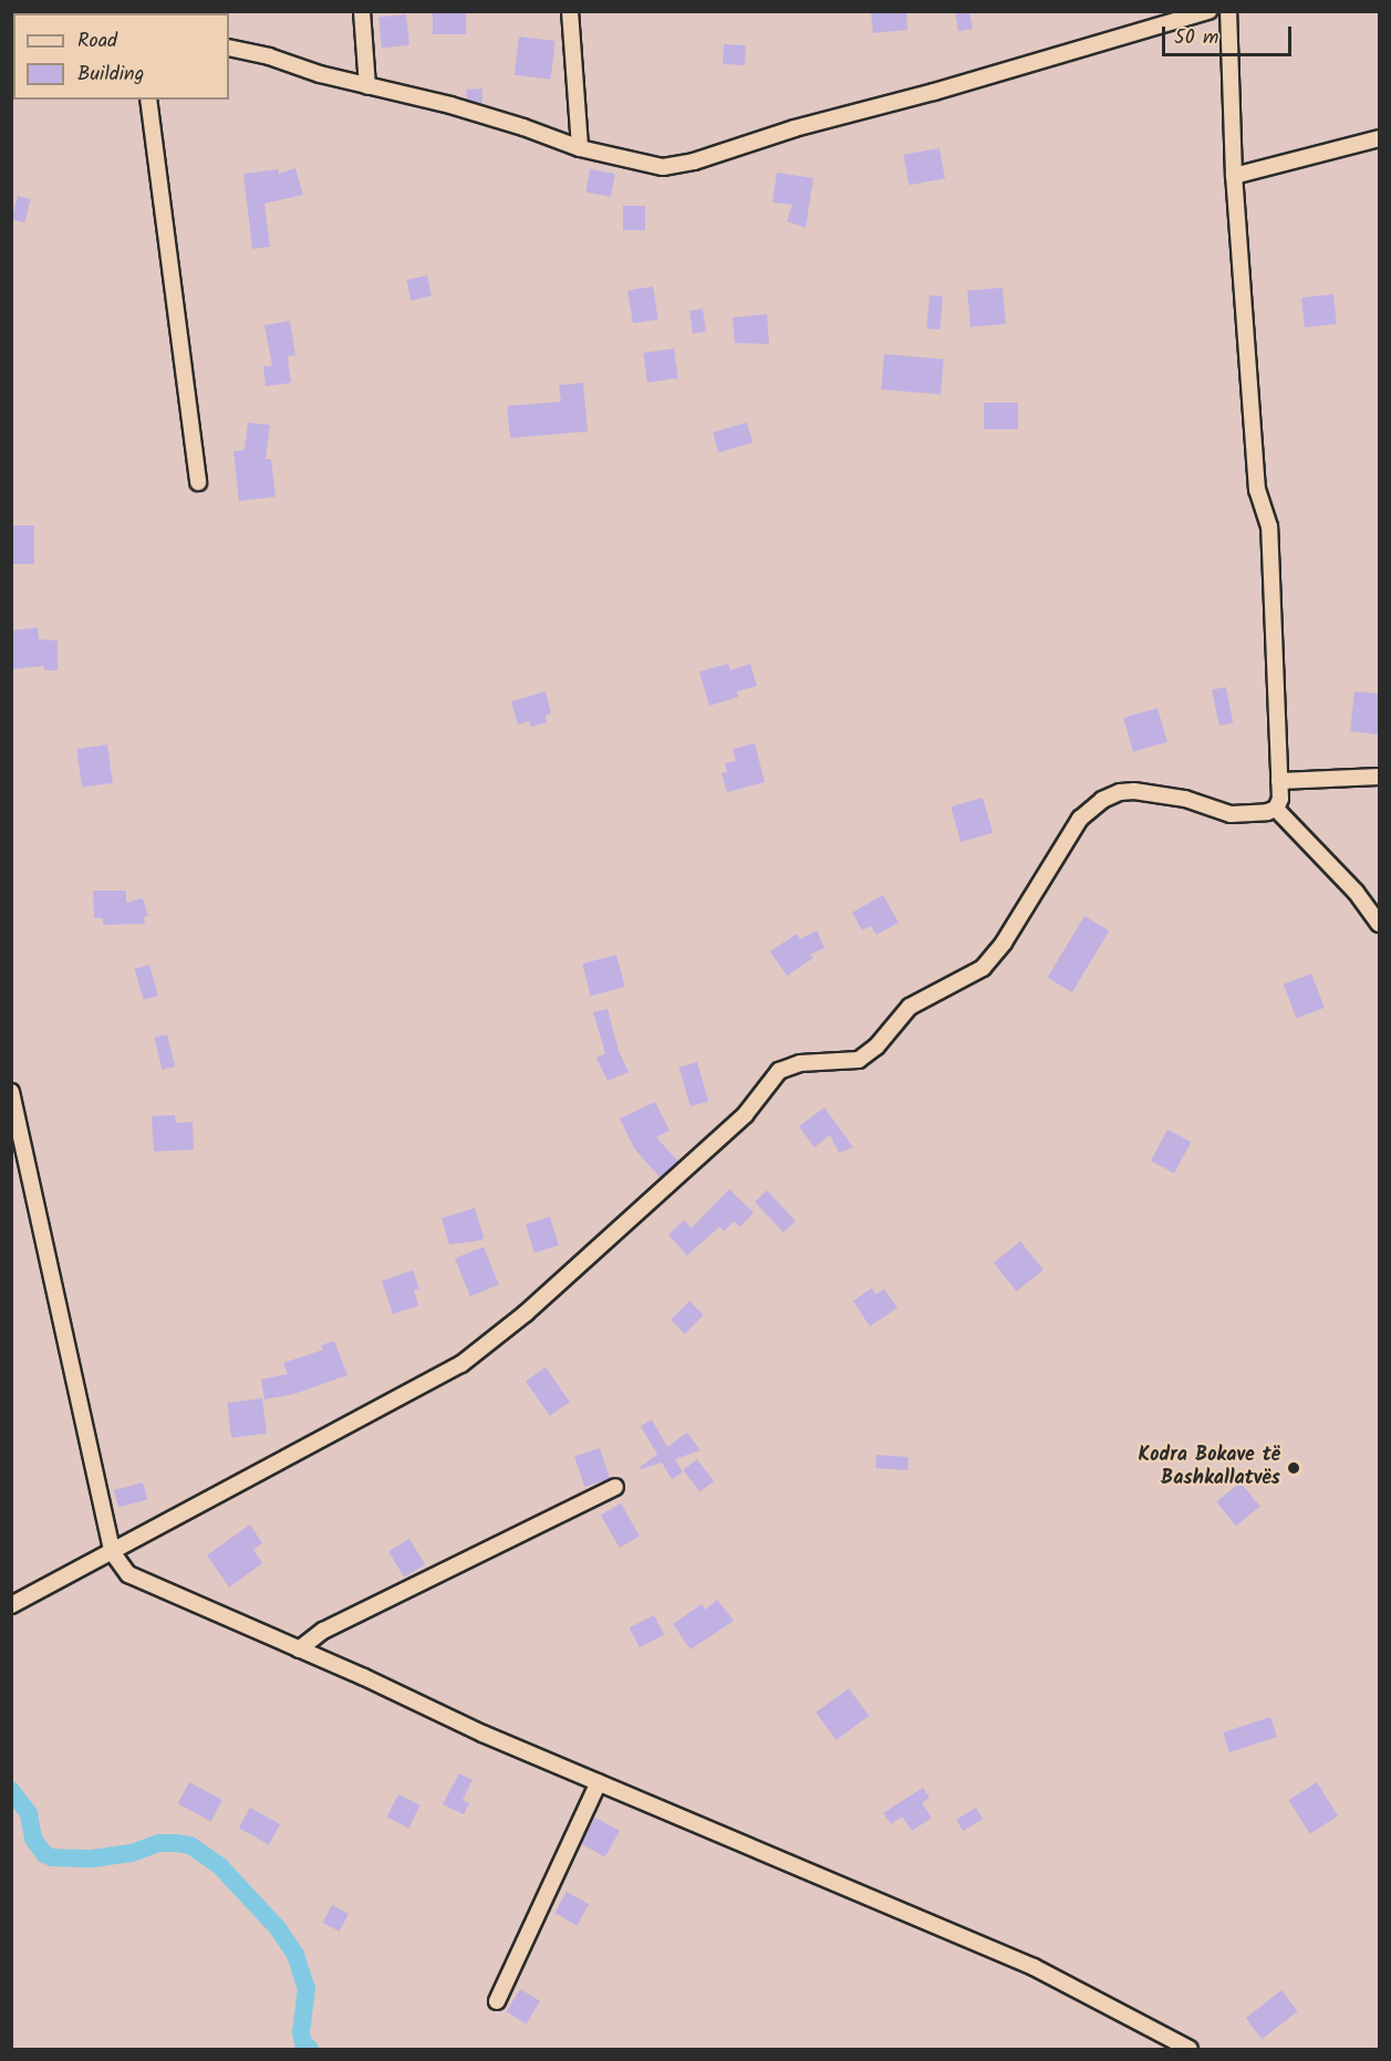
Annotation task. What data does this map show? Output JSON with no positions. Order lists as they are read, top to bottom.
{
  "places": ["Kodra Bokave të Bashkallatvës"],
  "legend": ["Road", "Building"],
  "scale_bar": "50 m"
}
